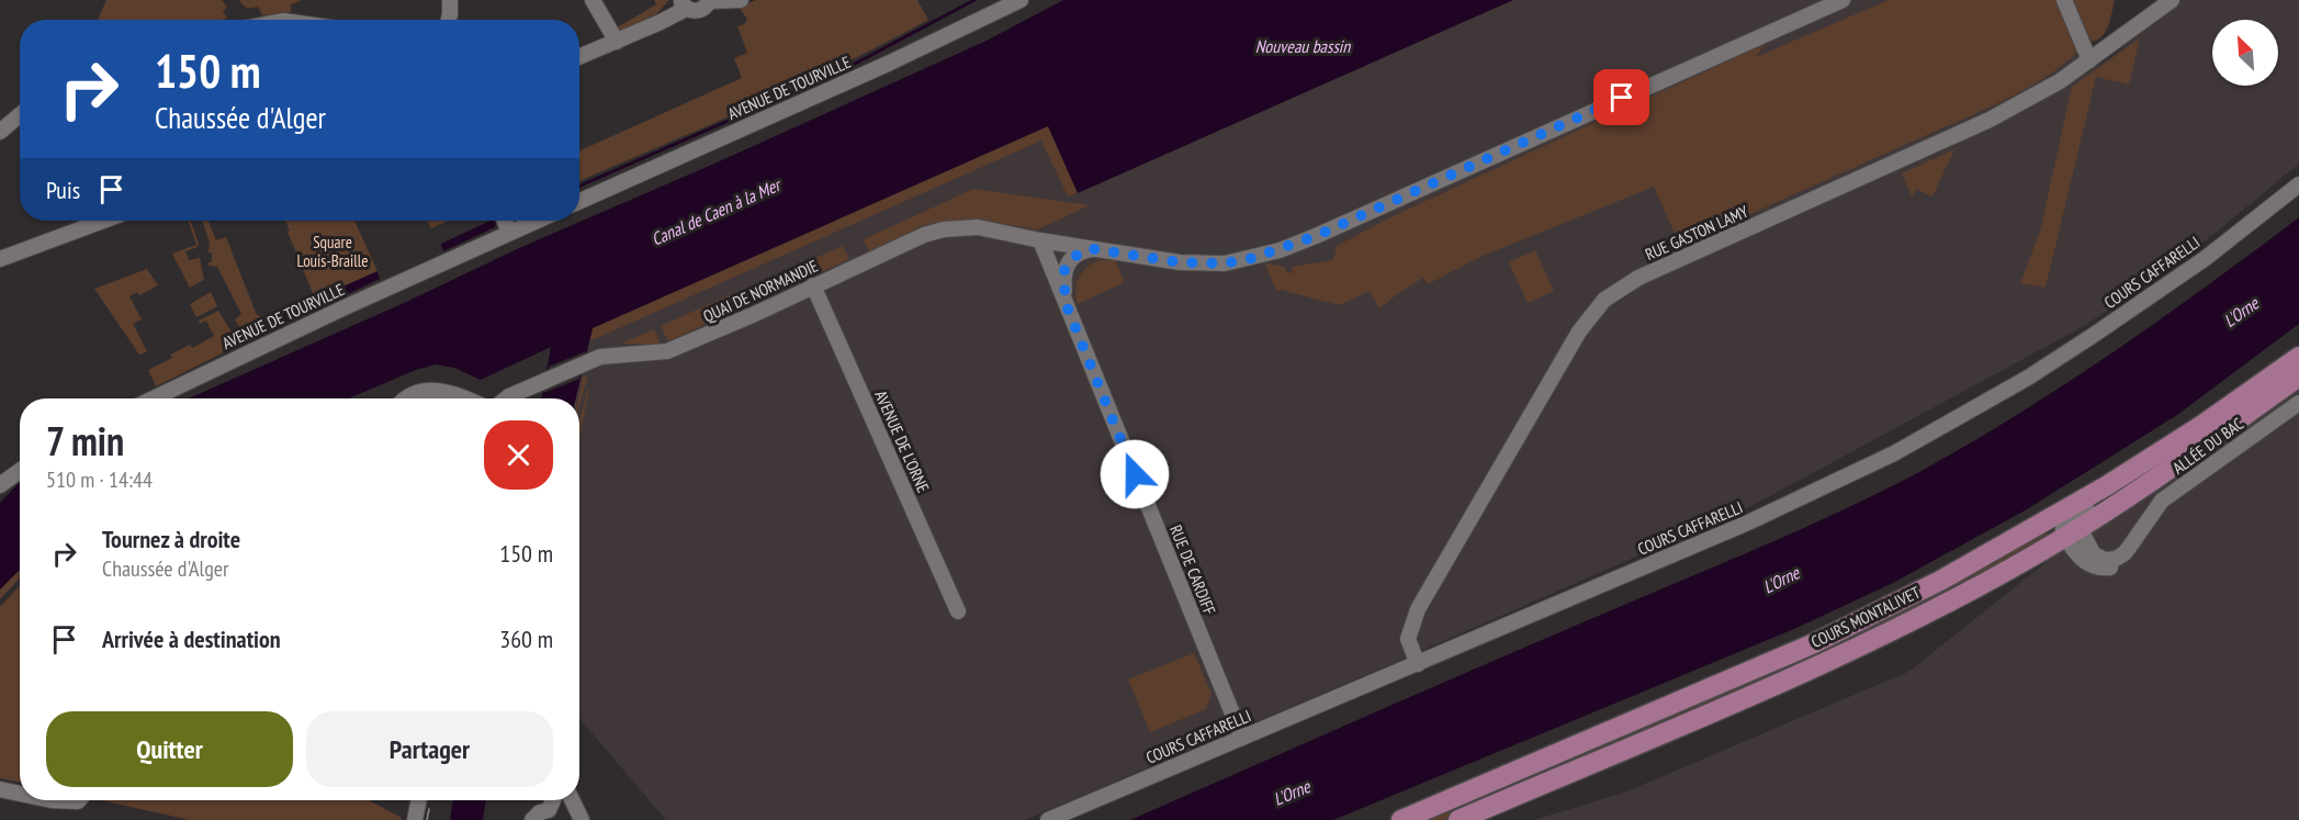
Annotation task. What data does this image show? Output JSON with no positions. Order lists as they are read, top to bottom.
{
  "streets": {
    "main road": ["COURS MONTALIVET"],
    "street": [
      "AVENUE DE TOURVILLE",
      "RUE GASTON LAMY",
      "COURS CAFFARELLI",
      "QUAI DE NORMANDIE",
      "AVENUE DE L'ORNE",
      "ALLÉE DU BAC",
      "RUE DE CARDIFF"
    ]
  },
  "crossings": [
    ["RUE GASTON LAMY", "COURS CAFFARELLI"],
    ["COURS CAFFARELLI", "RUE DE CARDIFF"],
    ["QUAI DE NORMANDIE", "AVENUE DE L'ORNE"],
    ["QUAI DE NORMANDIE", "RUE DE CARDIFF"],
    ["ALLÉE DU BAC", "COURS MONTALIVET"]
  ],
  "water": ["Nouveau bassin", "Canal de Caen à la Mer", "L'Orne"],
  "parks": ["Square Louis-Braille"],
  "north": "top left",
  "page": {
    "turn": ["150 m", "Chaussée d'Alger"],
    "then": "Puis",
    "heading": ["7 min", "510 m · 14:44"],
    "list": [
      {
        "name": "Tournez à droite",
        "note": "Chaussée d'Alger",
        "value": "150 m"
      },
      {
        "name": "Arrivée à destination",
        "value": "360 m"
      }
    ],
    "buttons": ["Quitter", "Partager"]
  }
}
